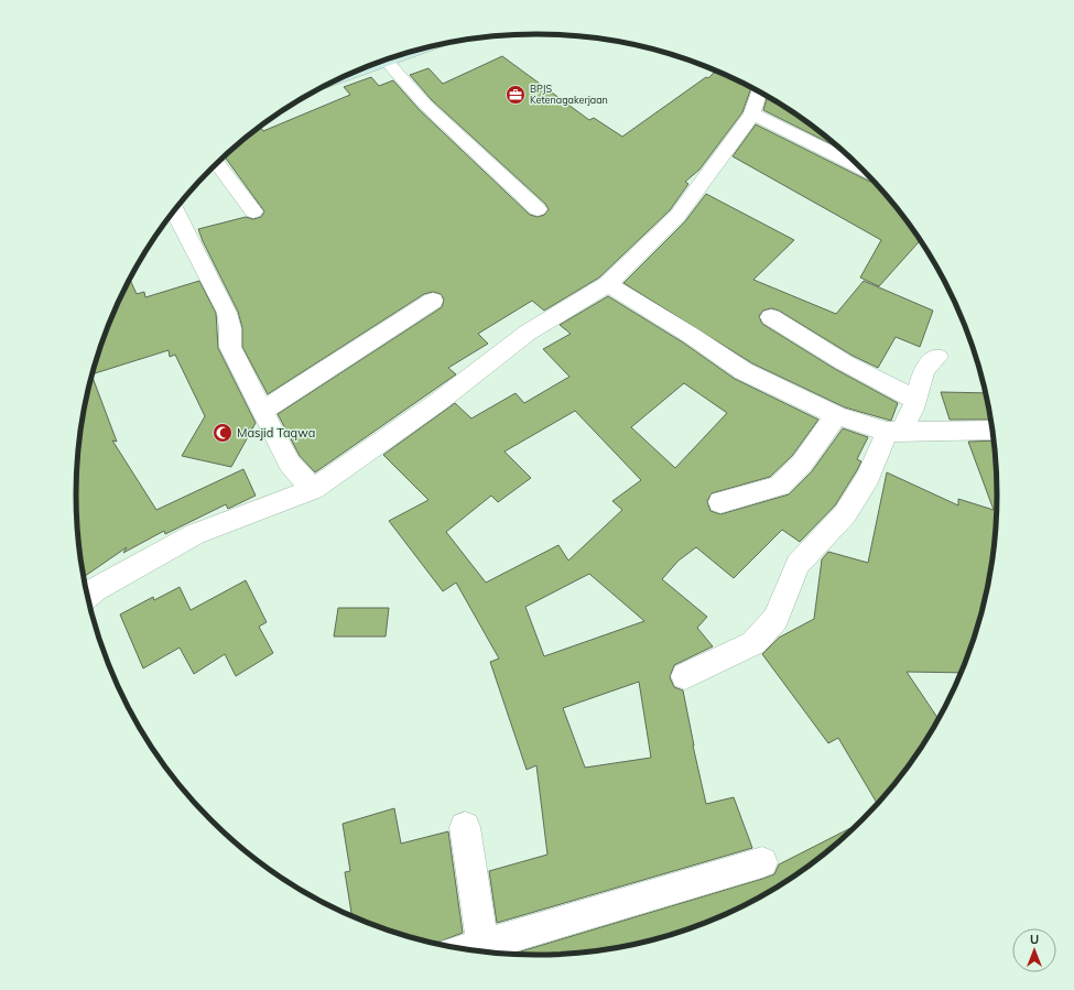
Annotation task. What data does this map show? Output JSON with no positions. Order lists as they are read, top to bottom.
{
  "places": {
    "office": ["BPJS Ketenagakerjaan"],
    "mosque": ["Masjid Taqwa"]
  },
  "north": "top"
}
